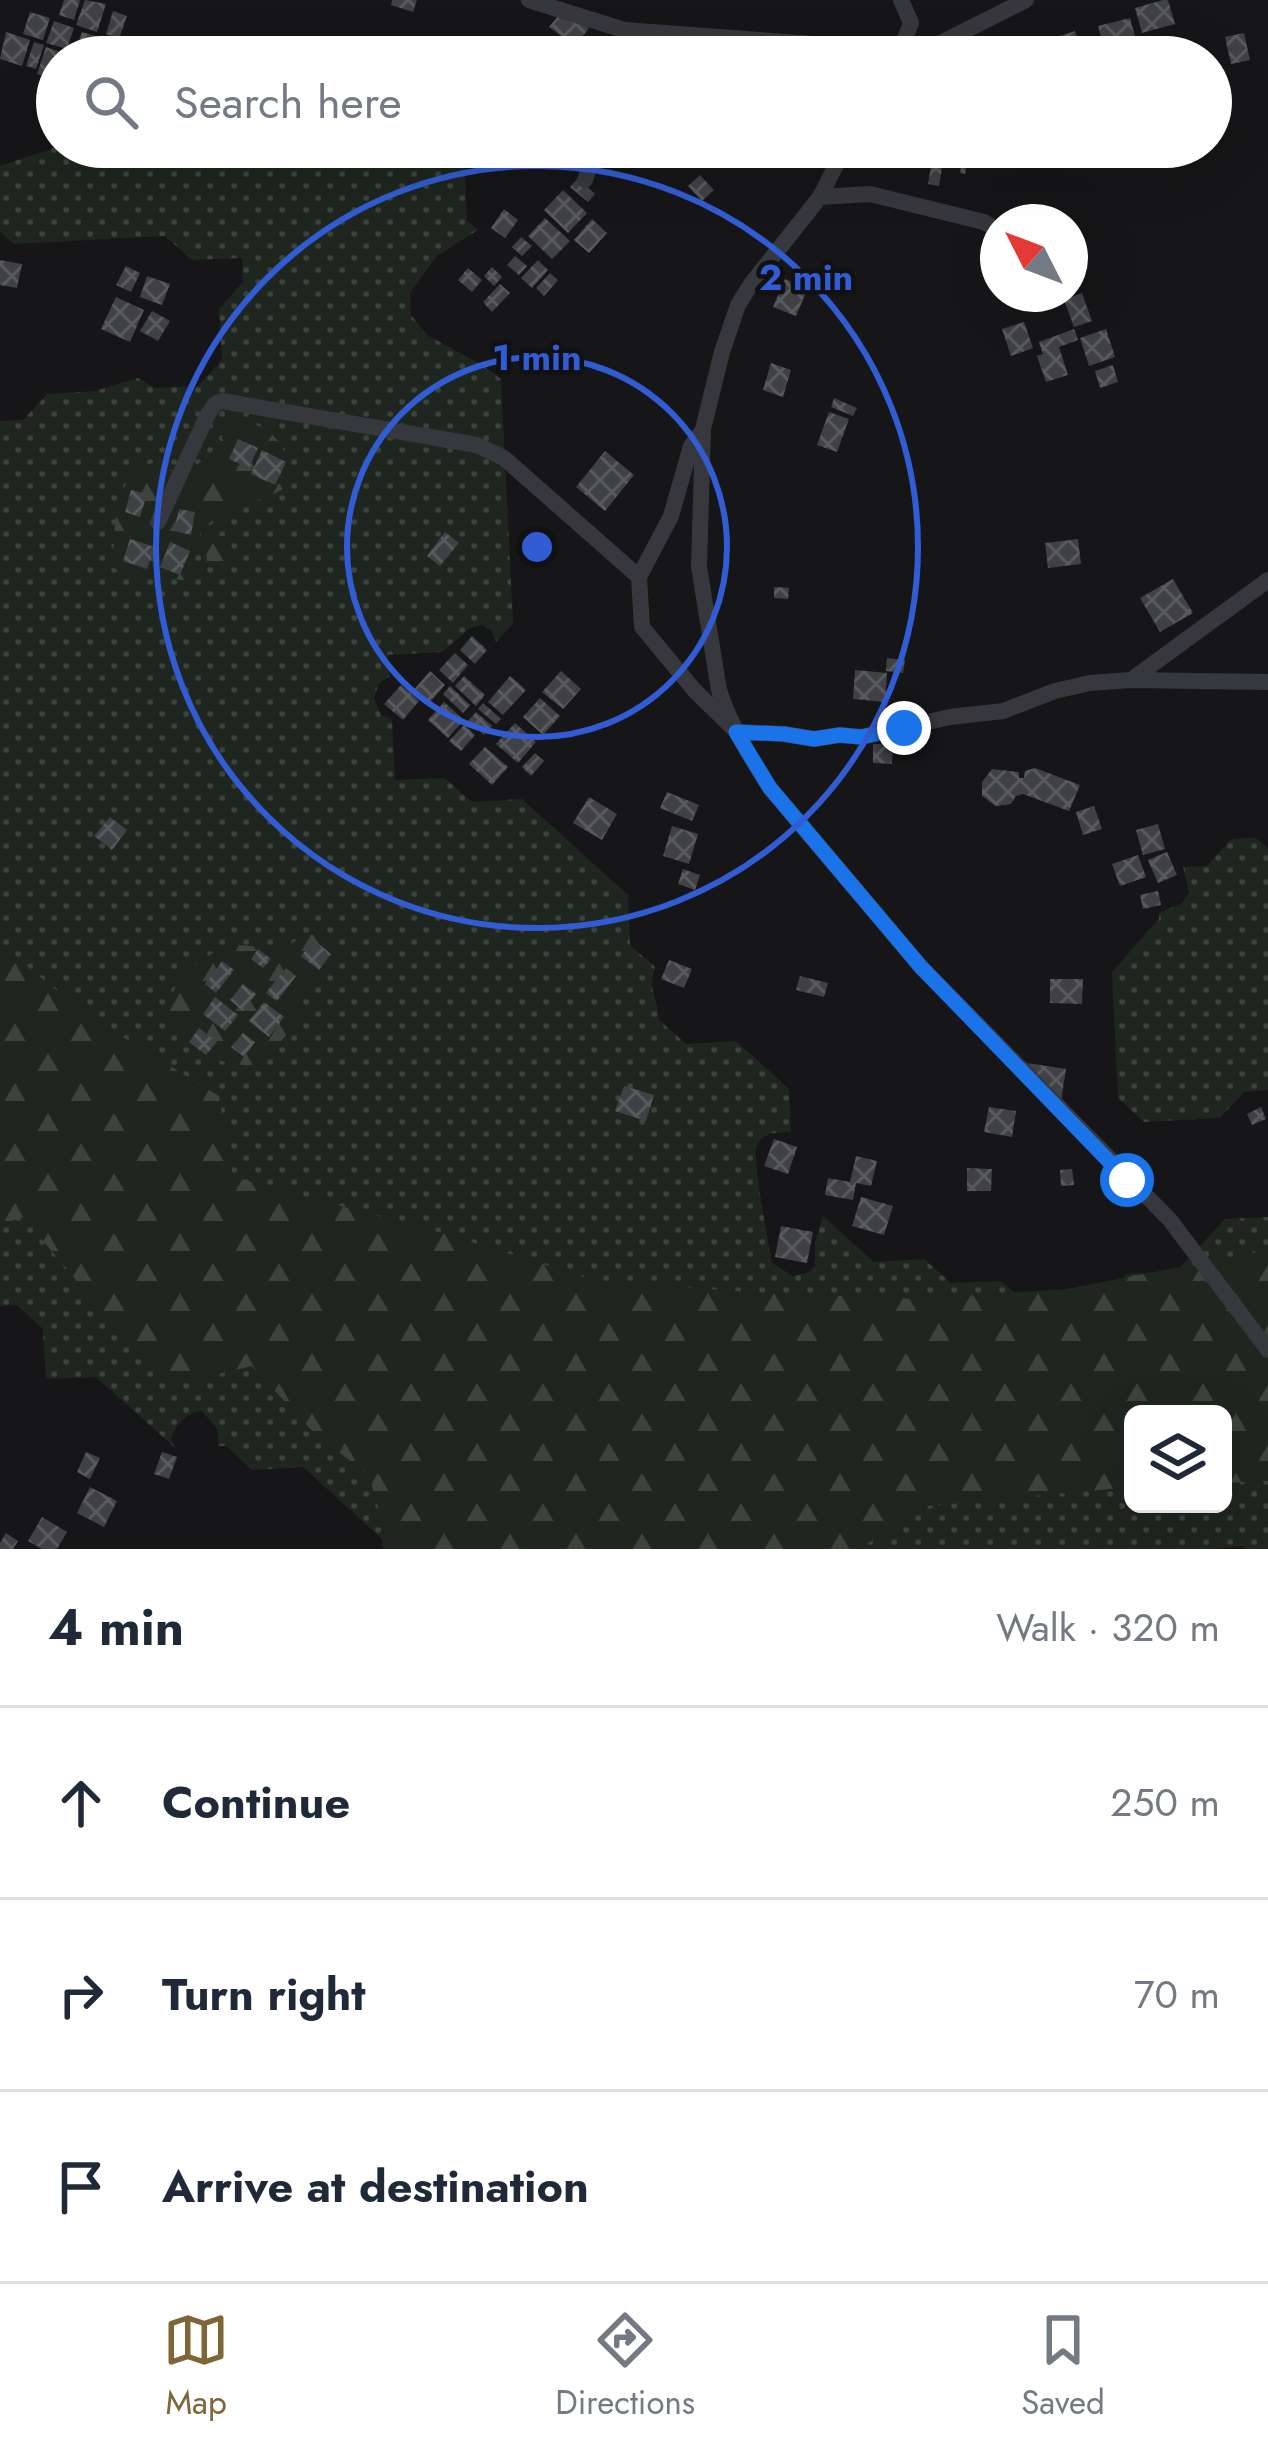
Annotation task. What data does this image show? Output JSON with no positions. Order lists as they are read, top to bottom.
{
  "north": "top left",
  "page": {
    "search": "Search here",
    "heading": ["4 min", "Walk · 320 m"],
    "list": [
      ["Continue", "250 m"],
      ["Turn right", "70 m"],
      "Arrive at destination"
    ],
    "nav": ["Map", "Directions", "Saved"]
  },
  "rings": ["2 min", "1 min"]
}
